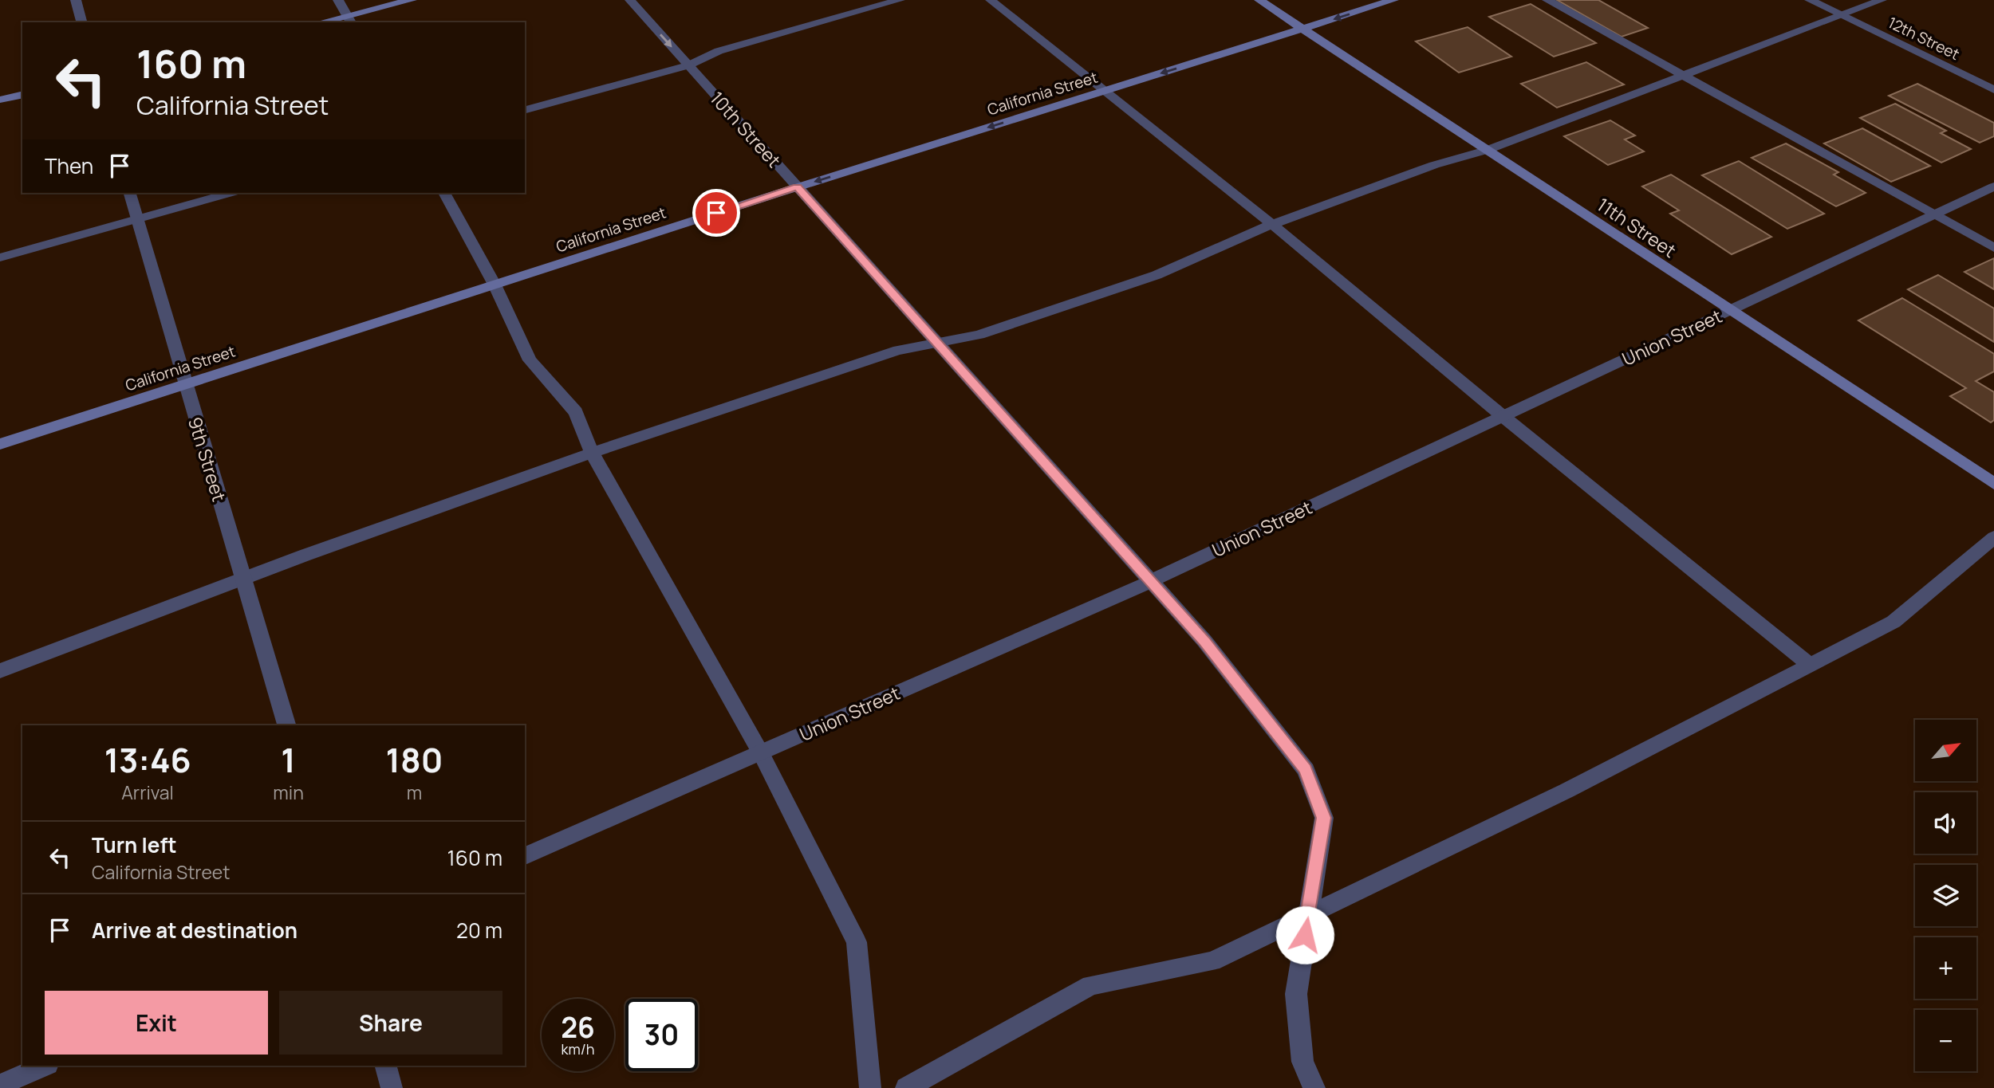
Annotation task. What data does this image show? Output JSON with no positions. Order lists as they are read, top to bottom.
{
  "streets": {
    "street": [
      "12th Street",
      "California Street",
      "10th Street",
      "11th Street",
      "Union Street",
      "9th Street"
    ]
  },
  "crossings": [
    ["California Street", "10th Street"],
    ["California Street", "11th Street"],
    ["California Street", "9th Street"],
    ["10th Street", "Union Street"],
    ["11th Street", "Union Street"]
  ],
  "one_way": ["California Street"],
  "north": "top right",
  "page": {
    "turn": ["160 m", "California Street"],
    "then": "Then",
    "map_buttons": ["+", "−"],
    "eta": [
      "13:46",
      "Arrival",
      "1",
      "min",
      "180",
      "m"
    ],
    "list": [
      {
        "name": "Turn left",
        "note": "California Street",
        "value": "160 m"
      },
      {
        "name": "Arrive at destination",
        "value": "20 m"
      }
    ],
    "buttons": ["Exit", "Share"],
    "speed": "26 km/h",
    "limit": "30"
  }
}
